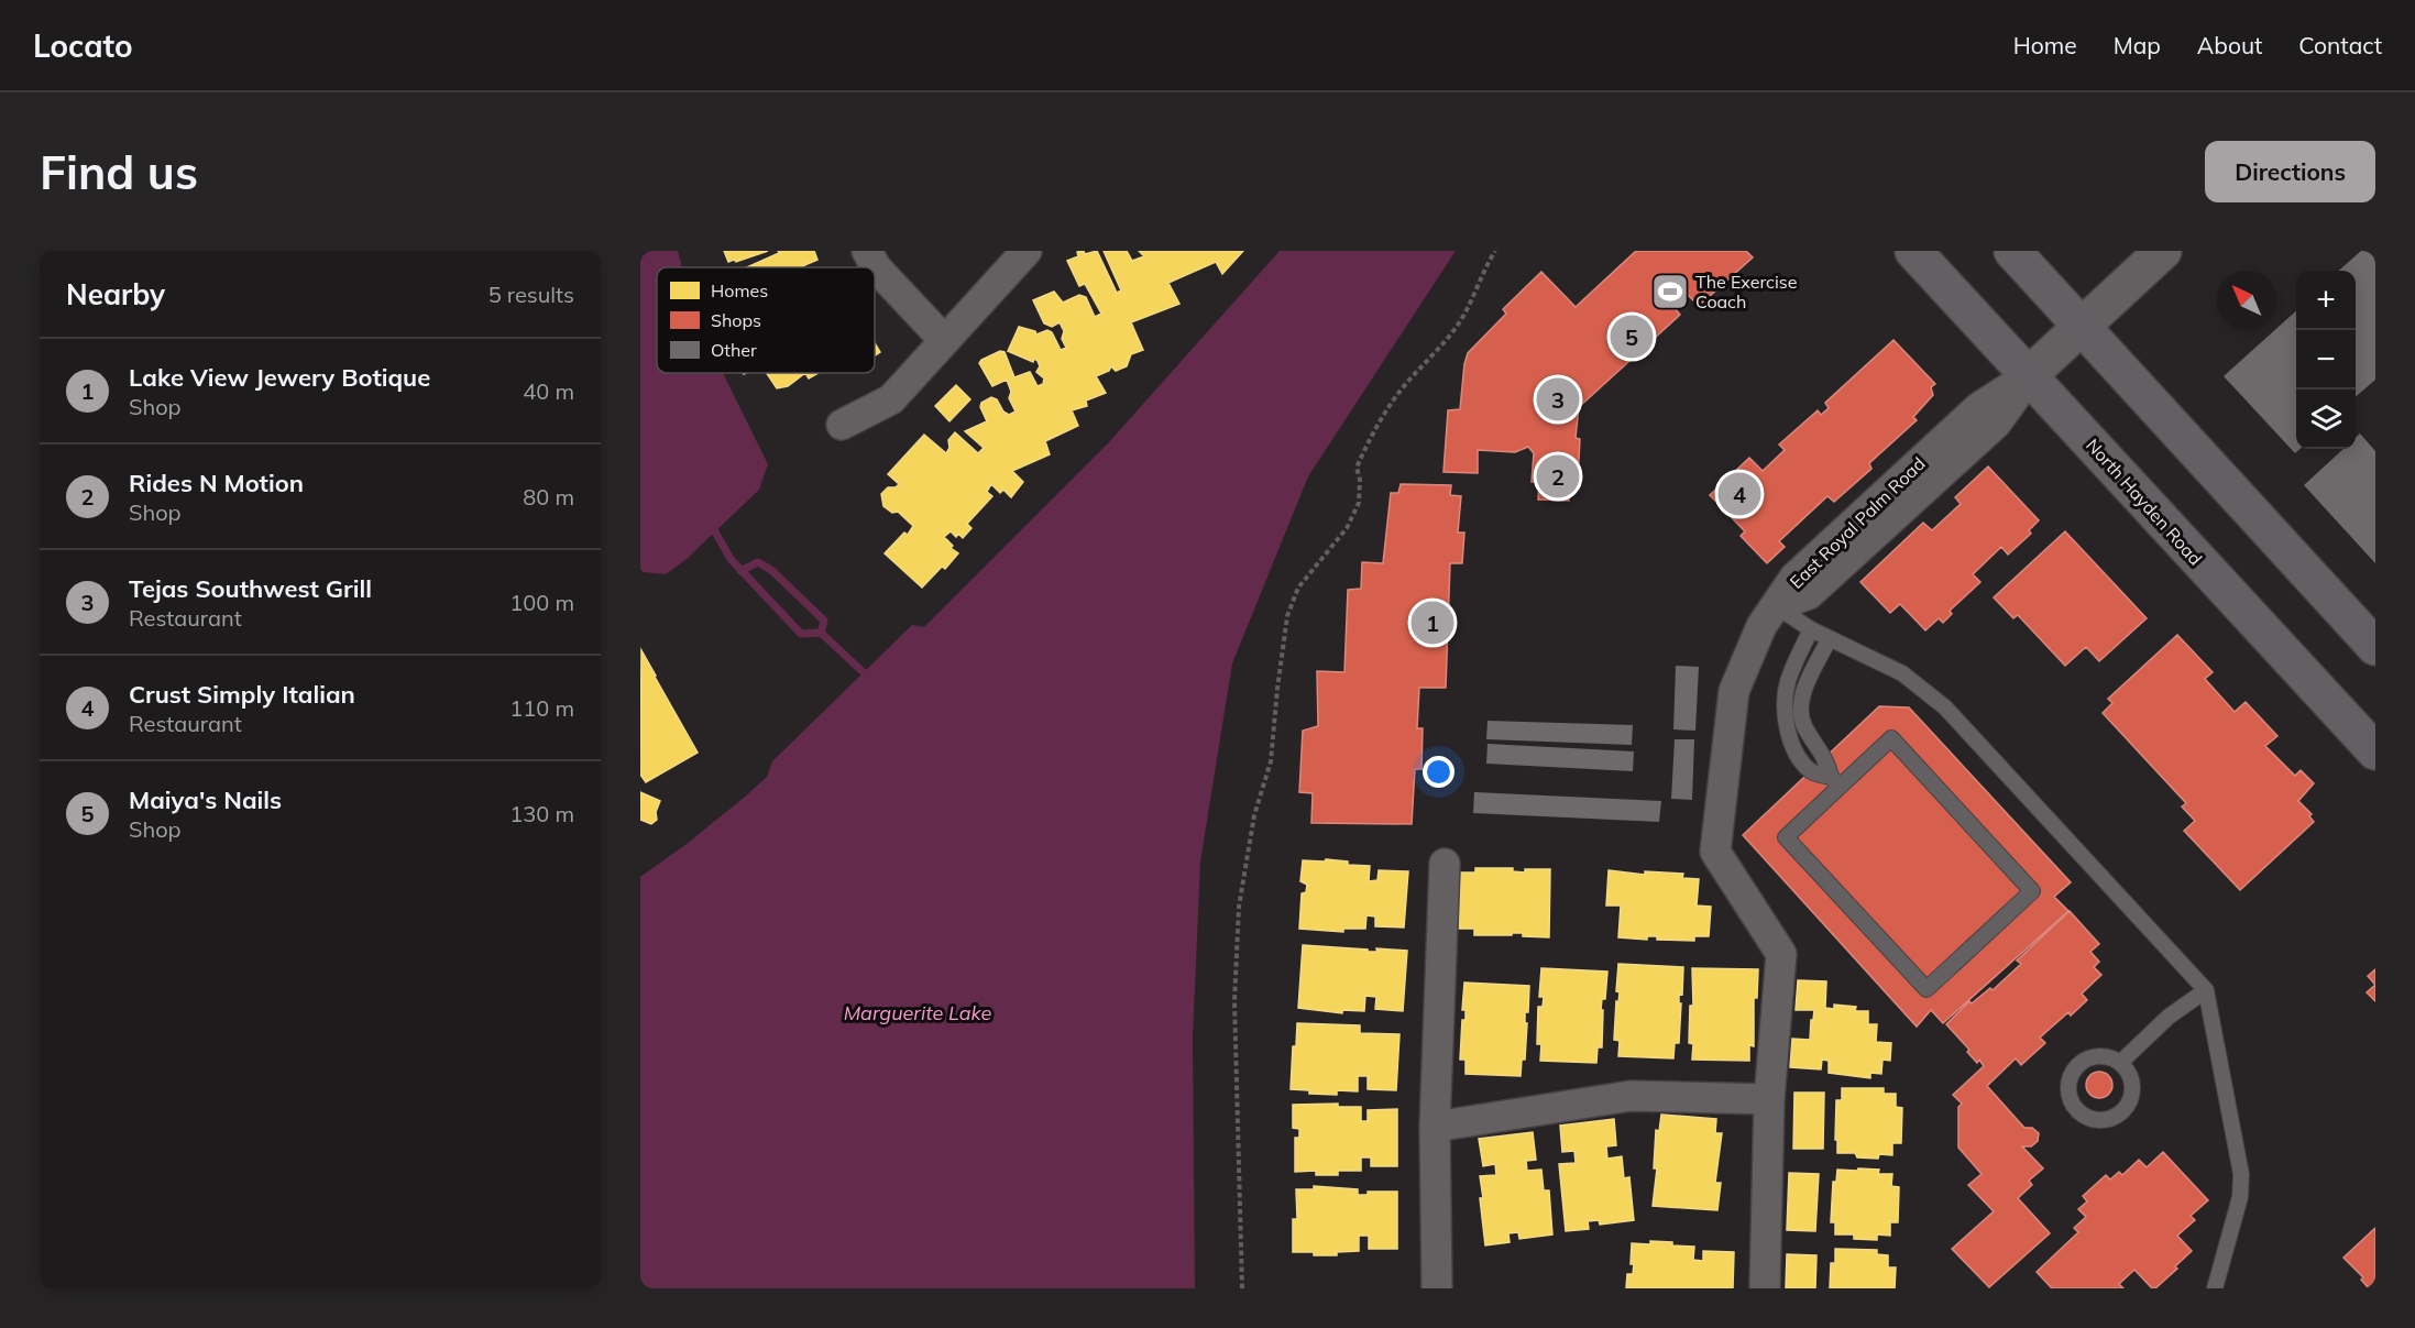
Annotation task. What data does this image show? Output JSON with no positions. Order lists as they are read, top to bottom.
{
  "streets": {
    "main road": ["North Hayden Road"],
    "street": ["East Royal Palm Road"]
  },
  "crossings": [
    ["North Hayden Road", "East Royal Palm Road"]
  ],
  "water": ["Marguerite Lake"],
  "places": {
    "sports": ["The Exercise Coach"]
  },
  "legend": ["Homes", "Shops", "Other"],
  "north": "top left",
  "page": {
    "header": "Locato",
    "nav": [
      "Home",
      "Map",
      "About",
      "Contact"
    ],
    "buttons": "Directions",
    "title": "Find us",
    "heading": ["Nearby", "5 results"],
    "map_buttons": ["+", "−"],
    "pins": [
      "5",
      "3",
      "2",
      "4",
      "1"
    ],
    "list": [
      {
        "mark": "1",
        "name": "Lake View Jewery Botique",
        "note": "Shop",
        "value": "40 m"
      },
      {
        "mark": "2",
        "name": "Rides N Motion",
        "note": "Shop",
        "value": "80 m"
      },
      {
        "mark": "3",
        "name": "Tejas Southwest Grill",
        "note": "Restaurant",
        "value": "100 m"
      },
      {
        "mark": "4",
        "name": "Crust Simply Italian",
        "note": "Restaurant",
        "value": "110 m"
      },
      {
        "mark": "5",
        "name": "Maiya's Nails",
        "note": "Shop",
        "value": "130 m"
      }
    ]
  }
}
